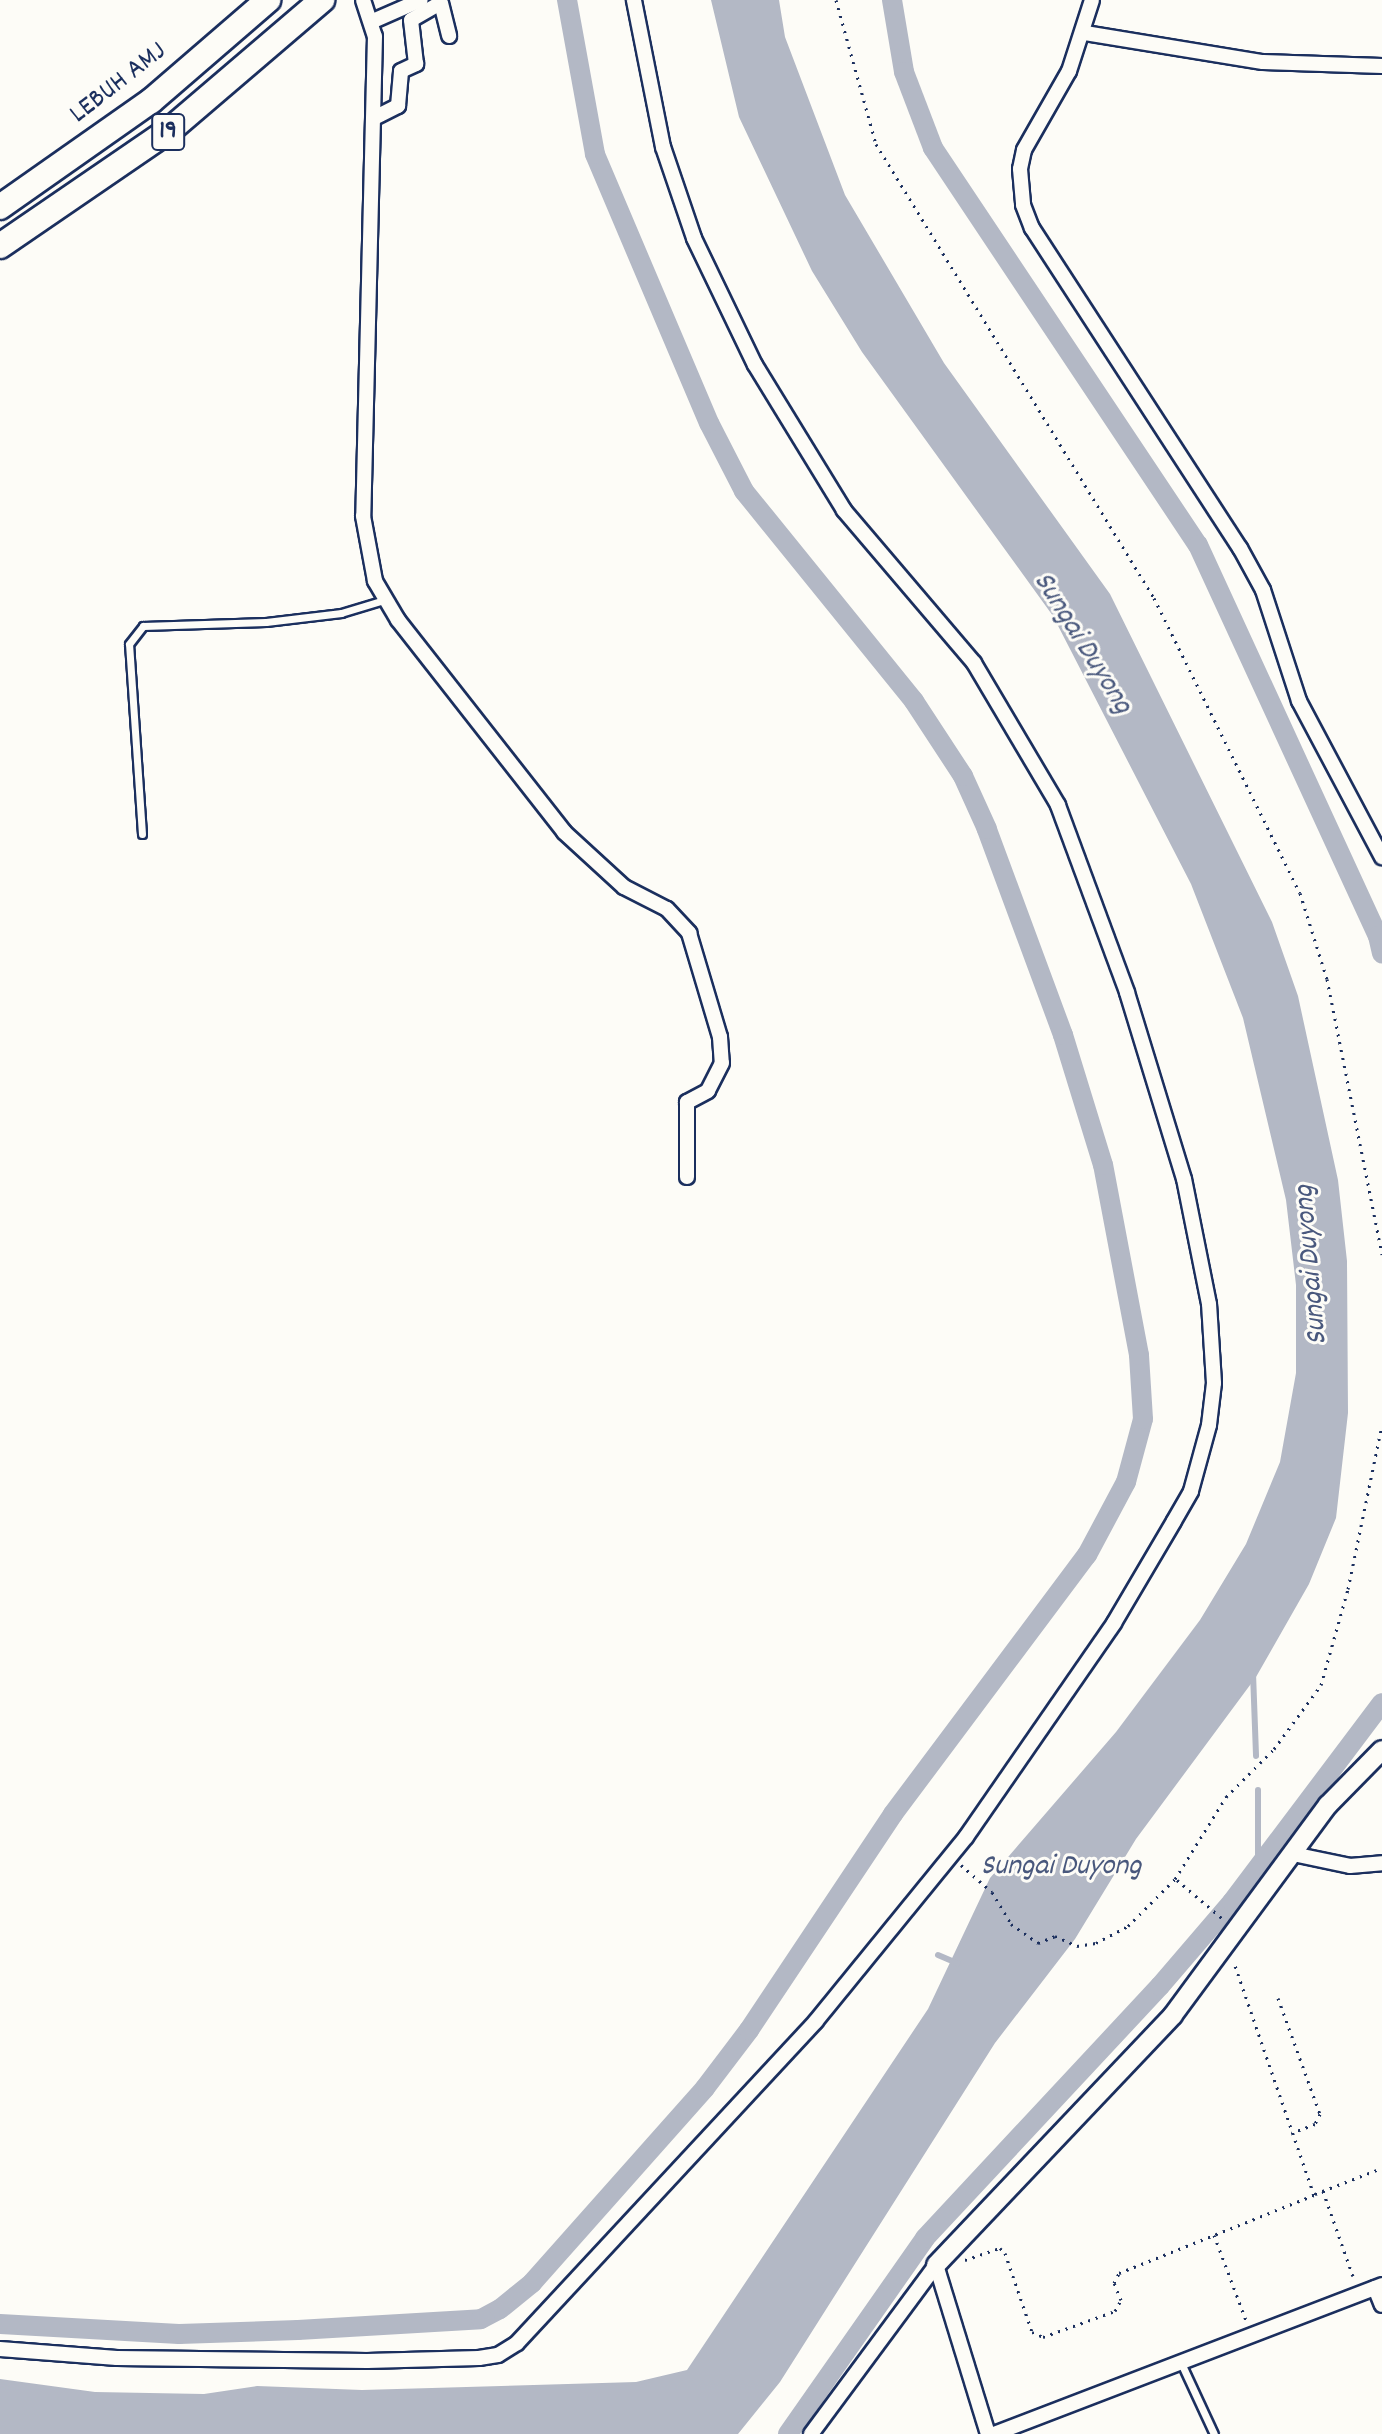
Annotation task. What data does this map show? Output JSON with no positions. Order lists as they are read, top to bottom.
{
  "streets": {
    "highway": ["LEBUH AMJ", "19"]
  },
  "water": ["Sungai Duyong"]
}
